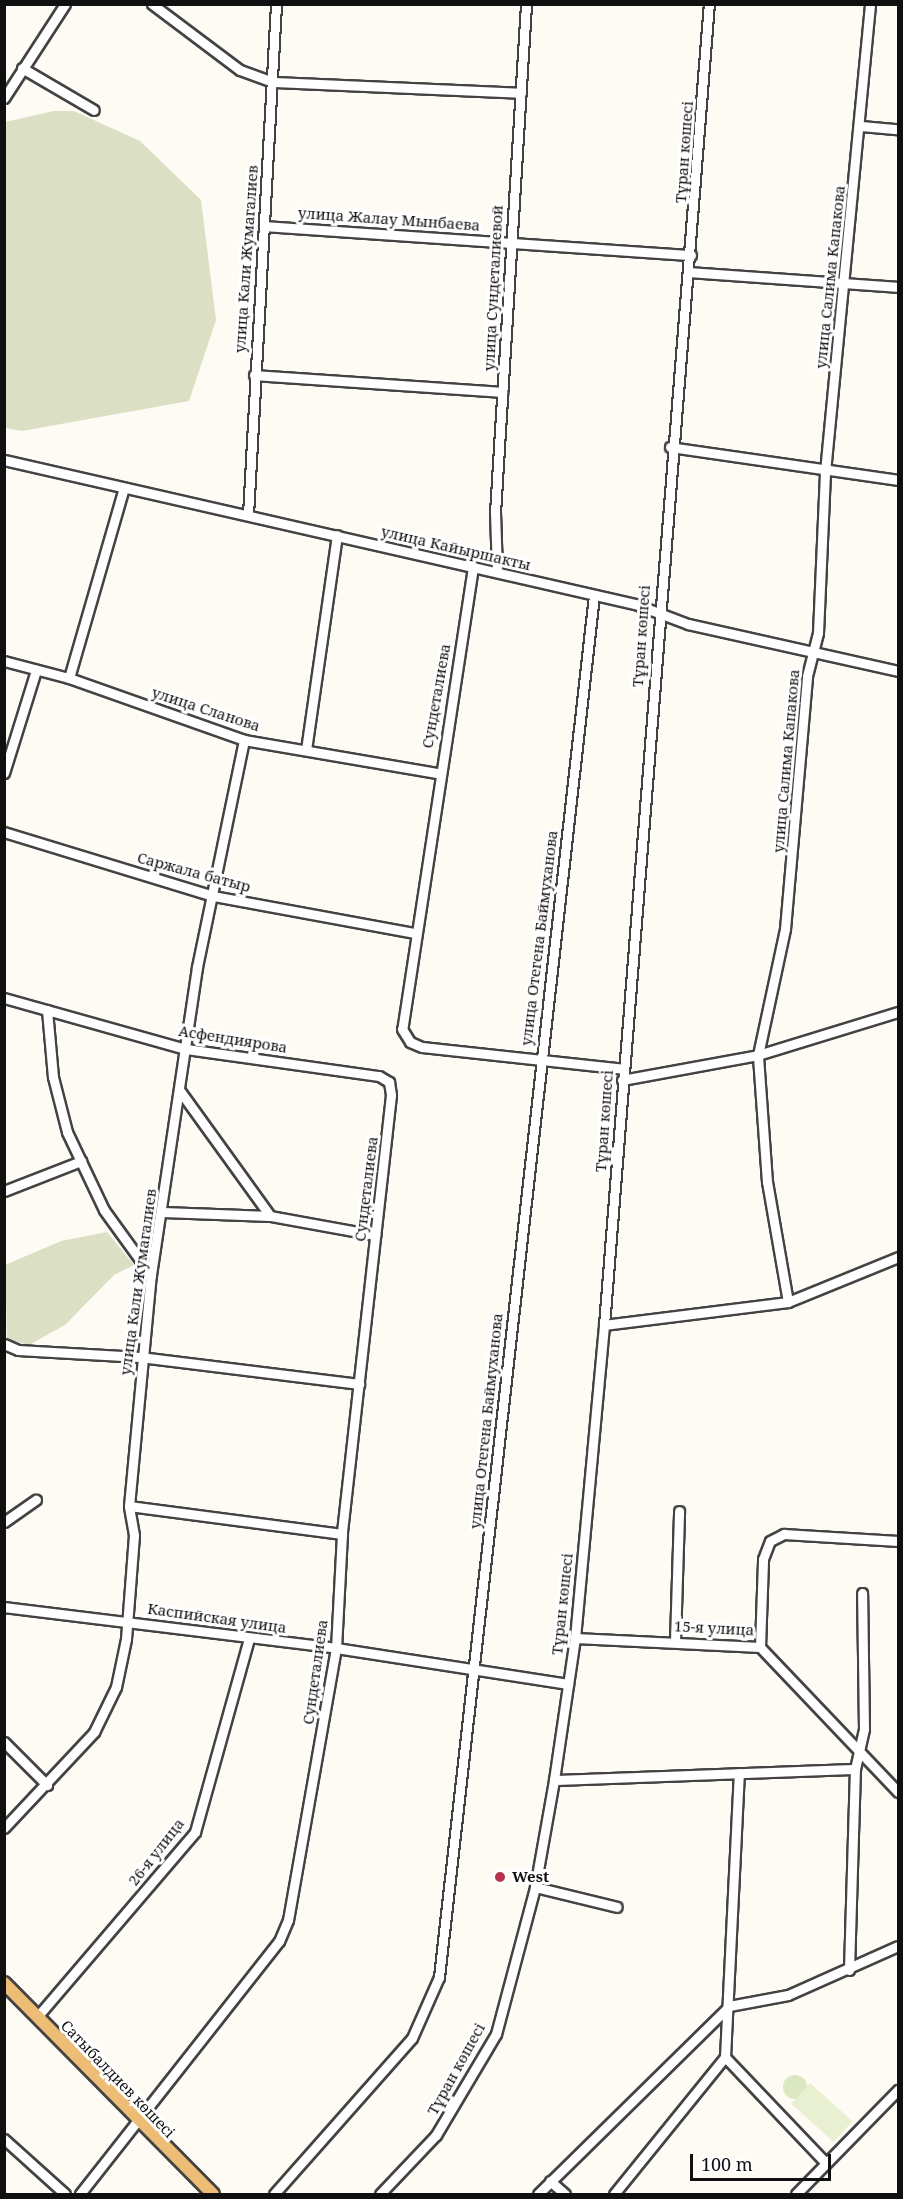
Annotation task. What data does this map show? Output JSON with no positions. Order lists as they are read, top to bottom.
{
  "streets": {
    "main road": ["Сатыбалдиев көшесі"],
    "street": [
      "Тұран көшесі",
      "улица Жалау Мынбаева",
      "улица Кали Жумагалиев",
      "улица Салима Капакова",
      "улица Сундеталиевой",
      "улица Кайыршакты",
      "Сундеталиева",
      "улица Сланова",
      "Саржала батыр",
      "улица Отегена Баймуханова",
      "Асфендиярова",
      "Каспийская улица",
      "15-я улица",
      "26-я улица"
    ]
  },
  "crossings": [
    ["Тұран көшесі", "улица Жалау Мынбаева"],
    ["Тұран көшесі", "улица Кайыршакты"],
    ["Тұран көшесі", "Сундеталиева"],
    ["Тұран көшесі", "Каспийская улица"],
    ["Тұран көшесі", "15-я улица"],
    ["улица Жалау Мынбаева", "улица Кали Жумагалиев"],
    ["улица Жалау Мынбаева", "улица Сундеталиевой"],
    ["улица Кали Жумагалиев", "улица Кайыршакты"],
    ["улица Кали Жумагалиев", "улица Сланова"],
    ["улица Кали Жумагалиев", "Саржала батыр"],
    ["улица Кали Жумагалиев", "Асфендиярова"],
    ["улица Кали Жумагалиев", "Каспийская улица"],
    ["улица Салима Капакова", "улица Кайыршакты"],
    ["улица Сундеталиевой", "улица Кайыршакты"],
    ["улица Кайыршакты", "Сундеталиева"],
    ["улица Кайыршакты", "улица Отегена Баймуханова"],
    ["Сундеталиева", "улица Сланова"],
    ["Сундеталиева", "Саржала батыр"],
    ["Сундеталиева", "улица Отегена Баймуханова"],
    ["Сундеталиева", "Асфендиярова"],
    ["Сундеталиева", "Каспийская улица"],
    ["Сундеталиева", "Сатыбалдиев көшесі"],
    ["улица Отегена Баймуханова", "Каспийская улица"],
    ["Каспийская улица", "26-я улица"],
    ["26-я улица", "Сатыбалдиев көшесі"]
  ],
  "places": ["West"],
  "scale_bar": "100 m"
}
